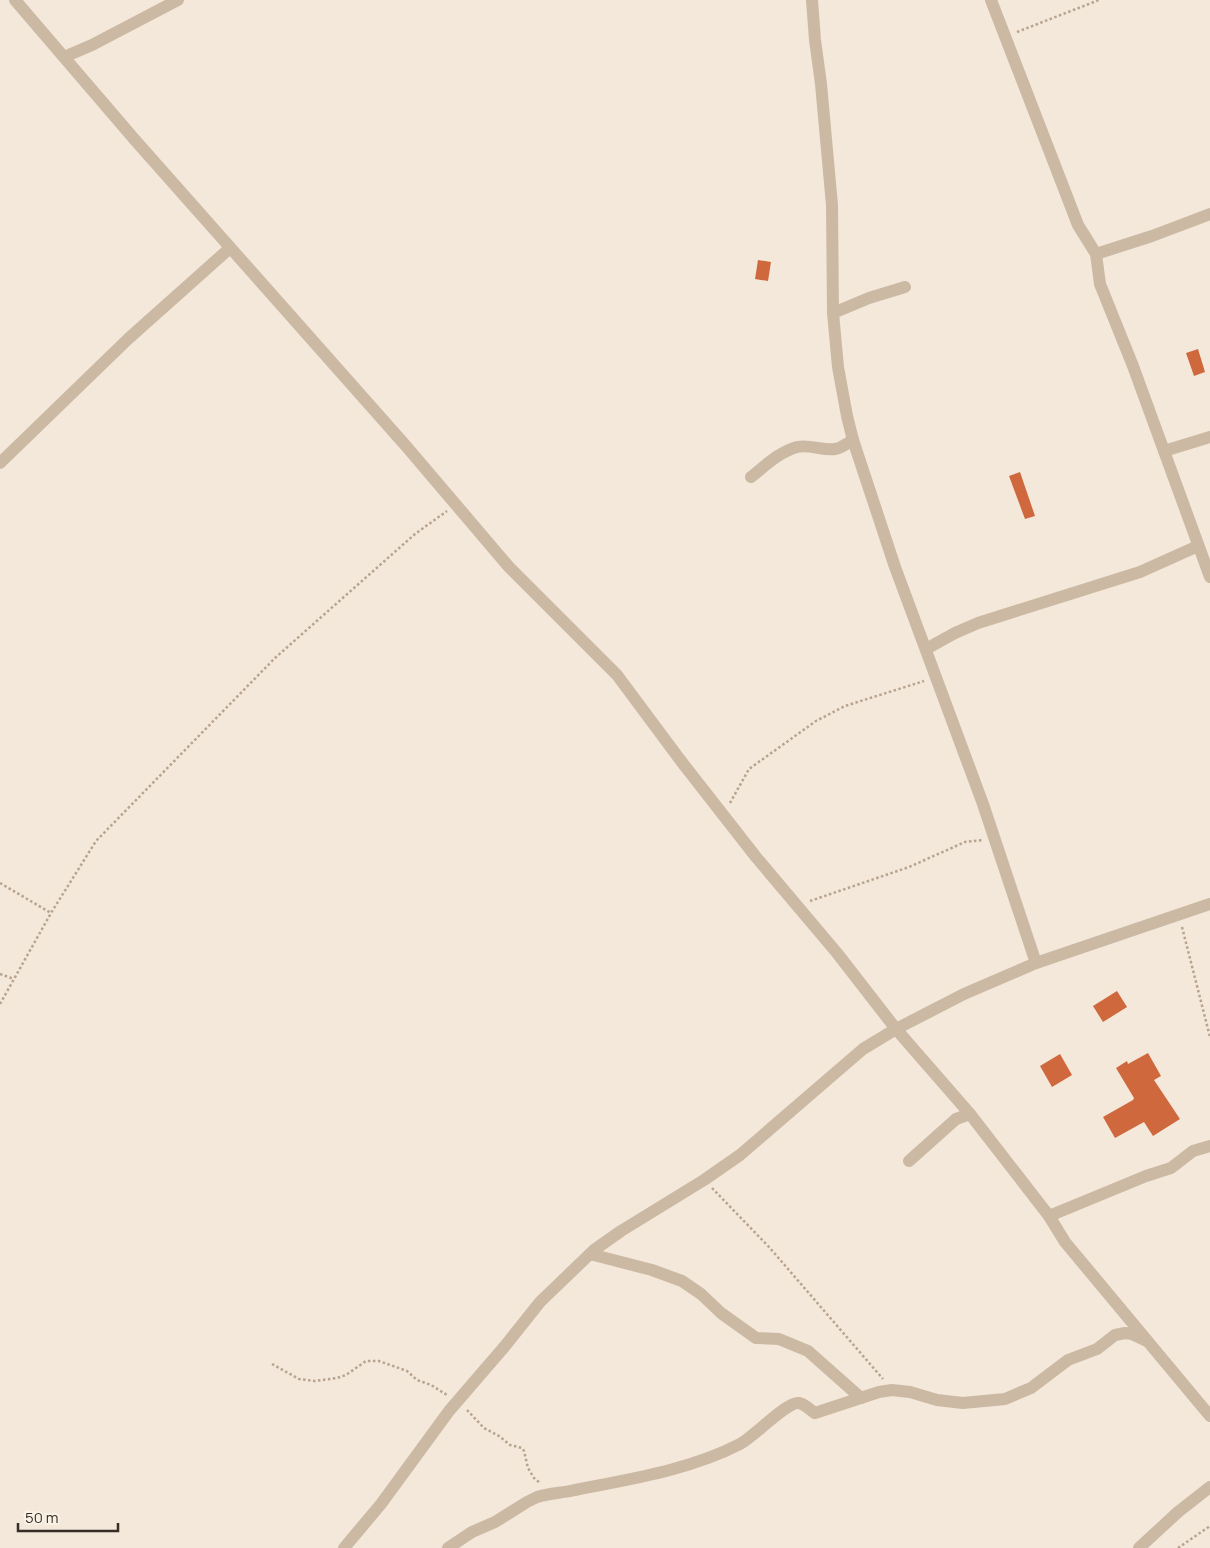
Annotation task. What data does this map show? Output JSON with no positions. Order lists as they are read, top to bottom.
{
  "scale_bar": "50 m"
}
